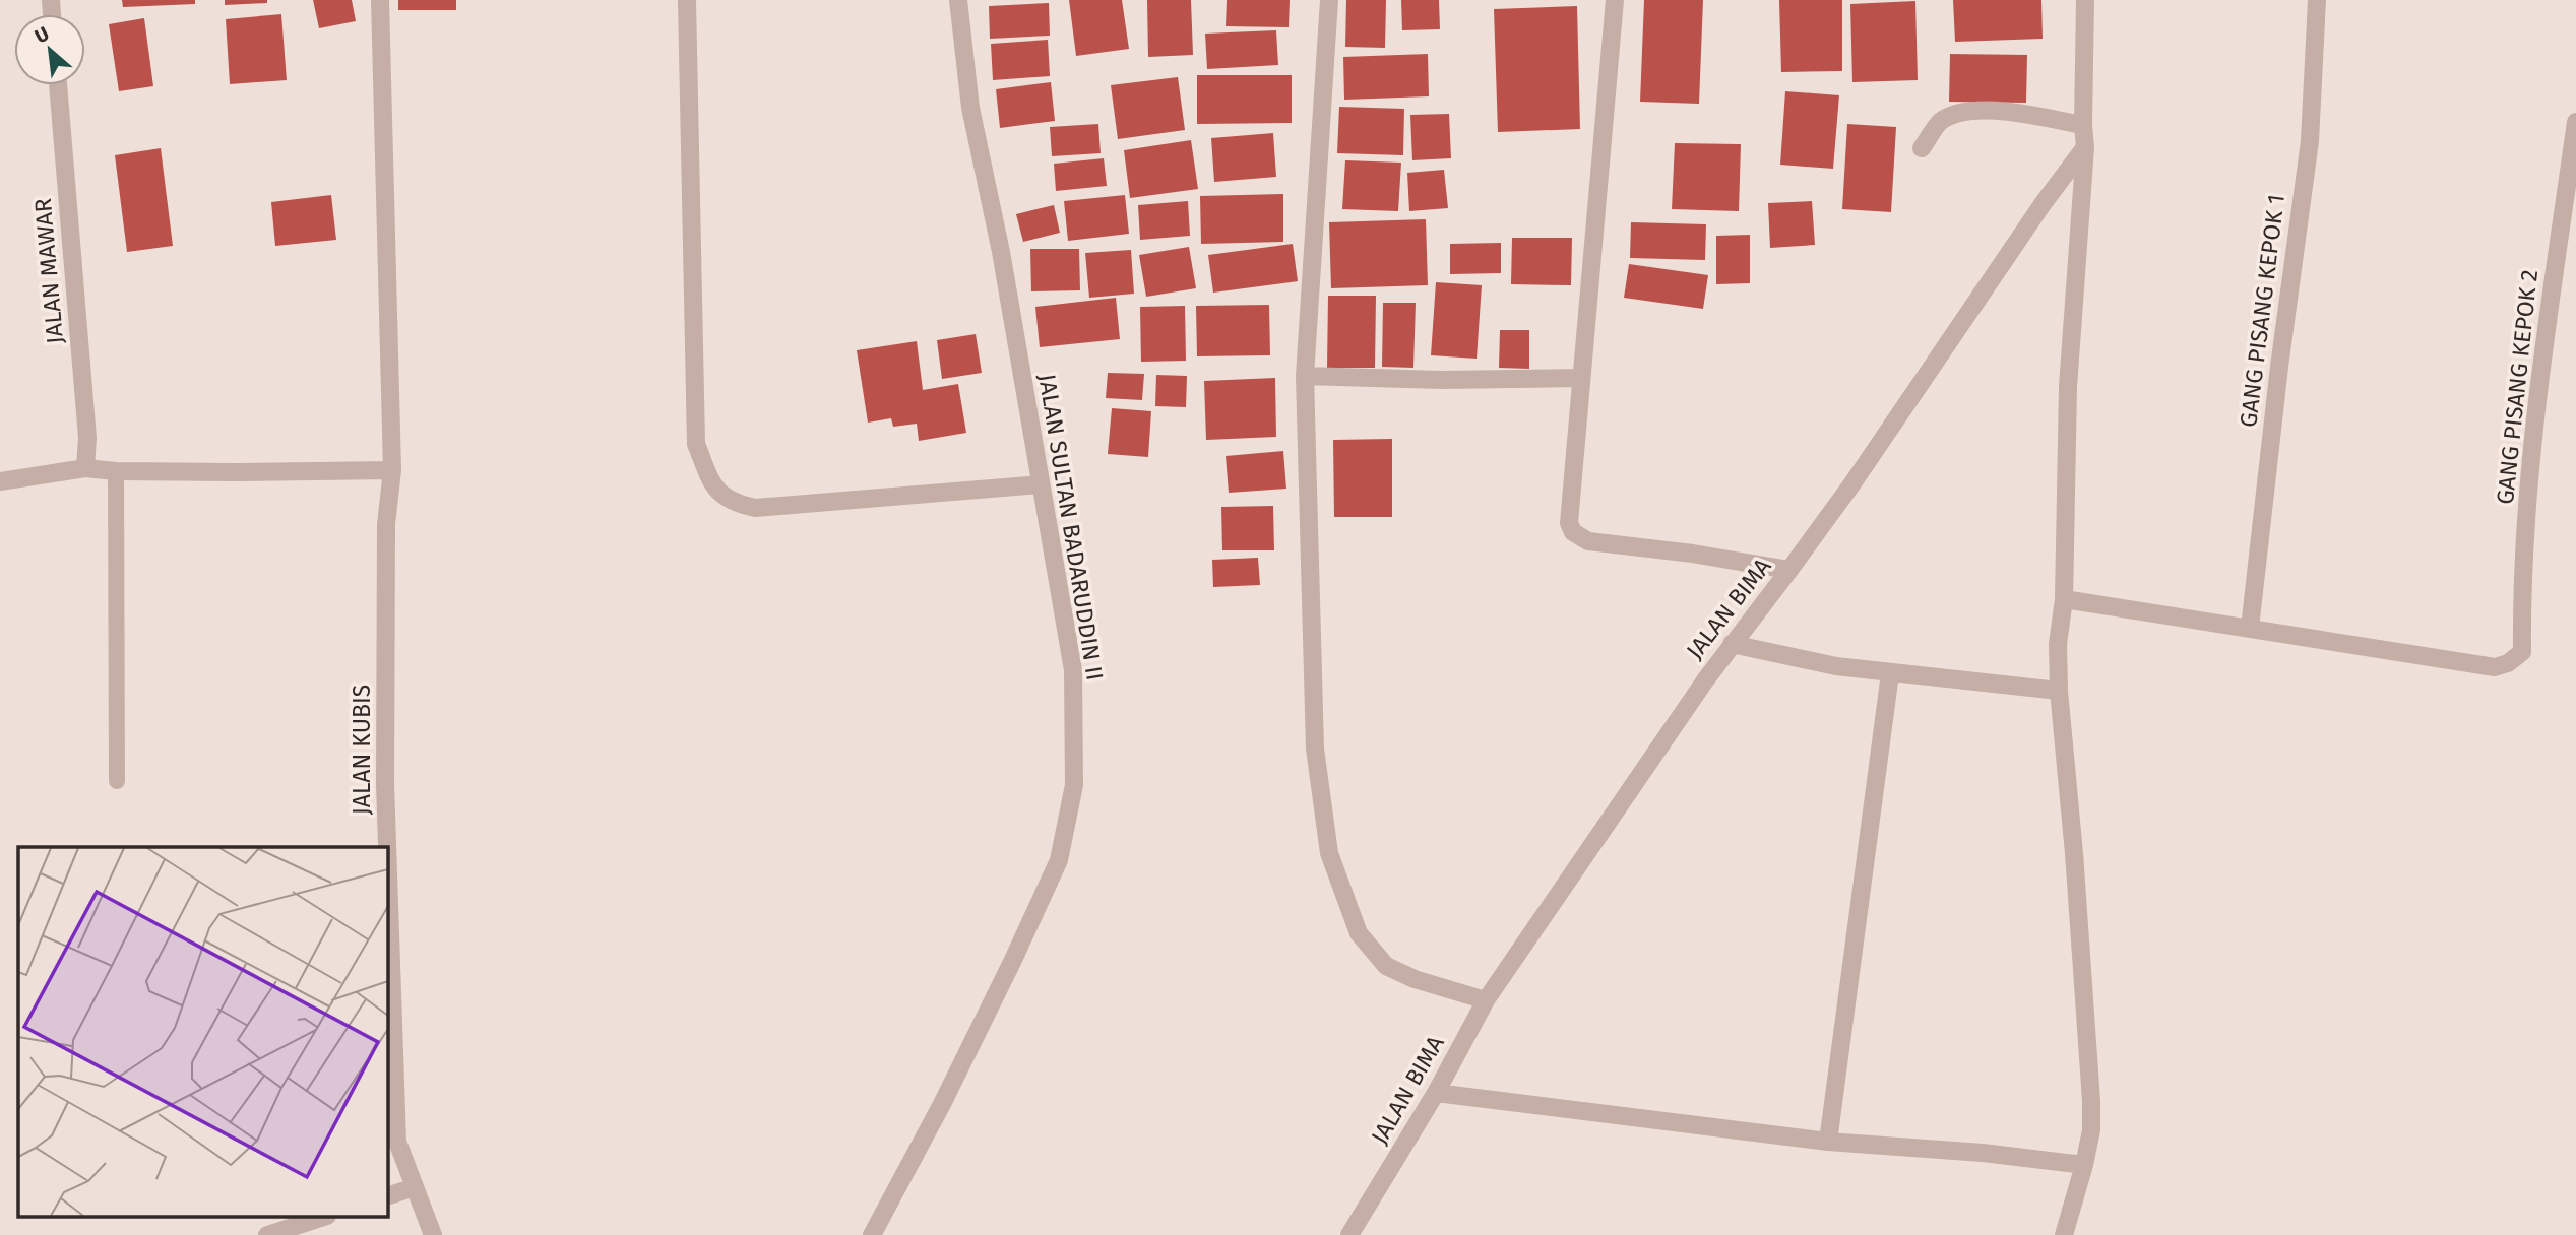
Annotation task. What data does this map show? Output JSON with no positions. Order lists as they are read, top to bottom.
{
  "streets": {
    "street": [
      "JALAN MAWAR",
      "GANG PISANG KEPOK 1",
      "GANG PISANG KEPOK 2",
      "JALAN SULTAN BADARUDDIN II",
      "JALAN BIMA",
      "JALAN KUBIS"
    ]
  },
  "crossings": [
    ["GANG PISANG KEPOK 1", "GANG PISANG KEPOK 2"]
  ],
  "north": "top left"
}
